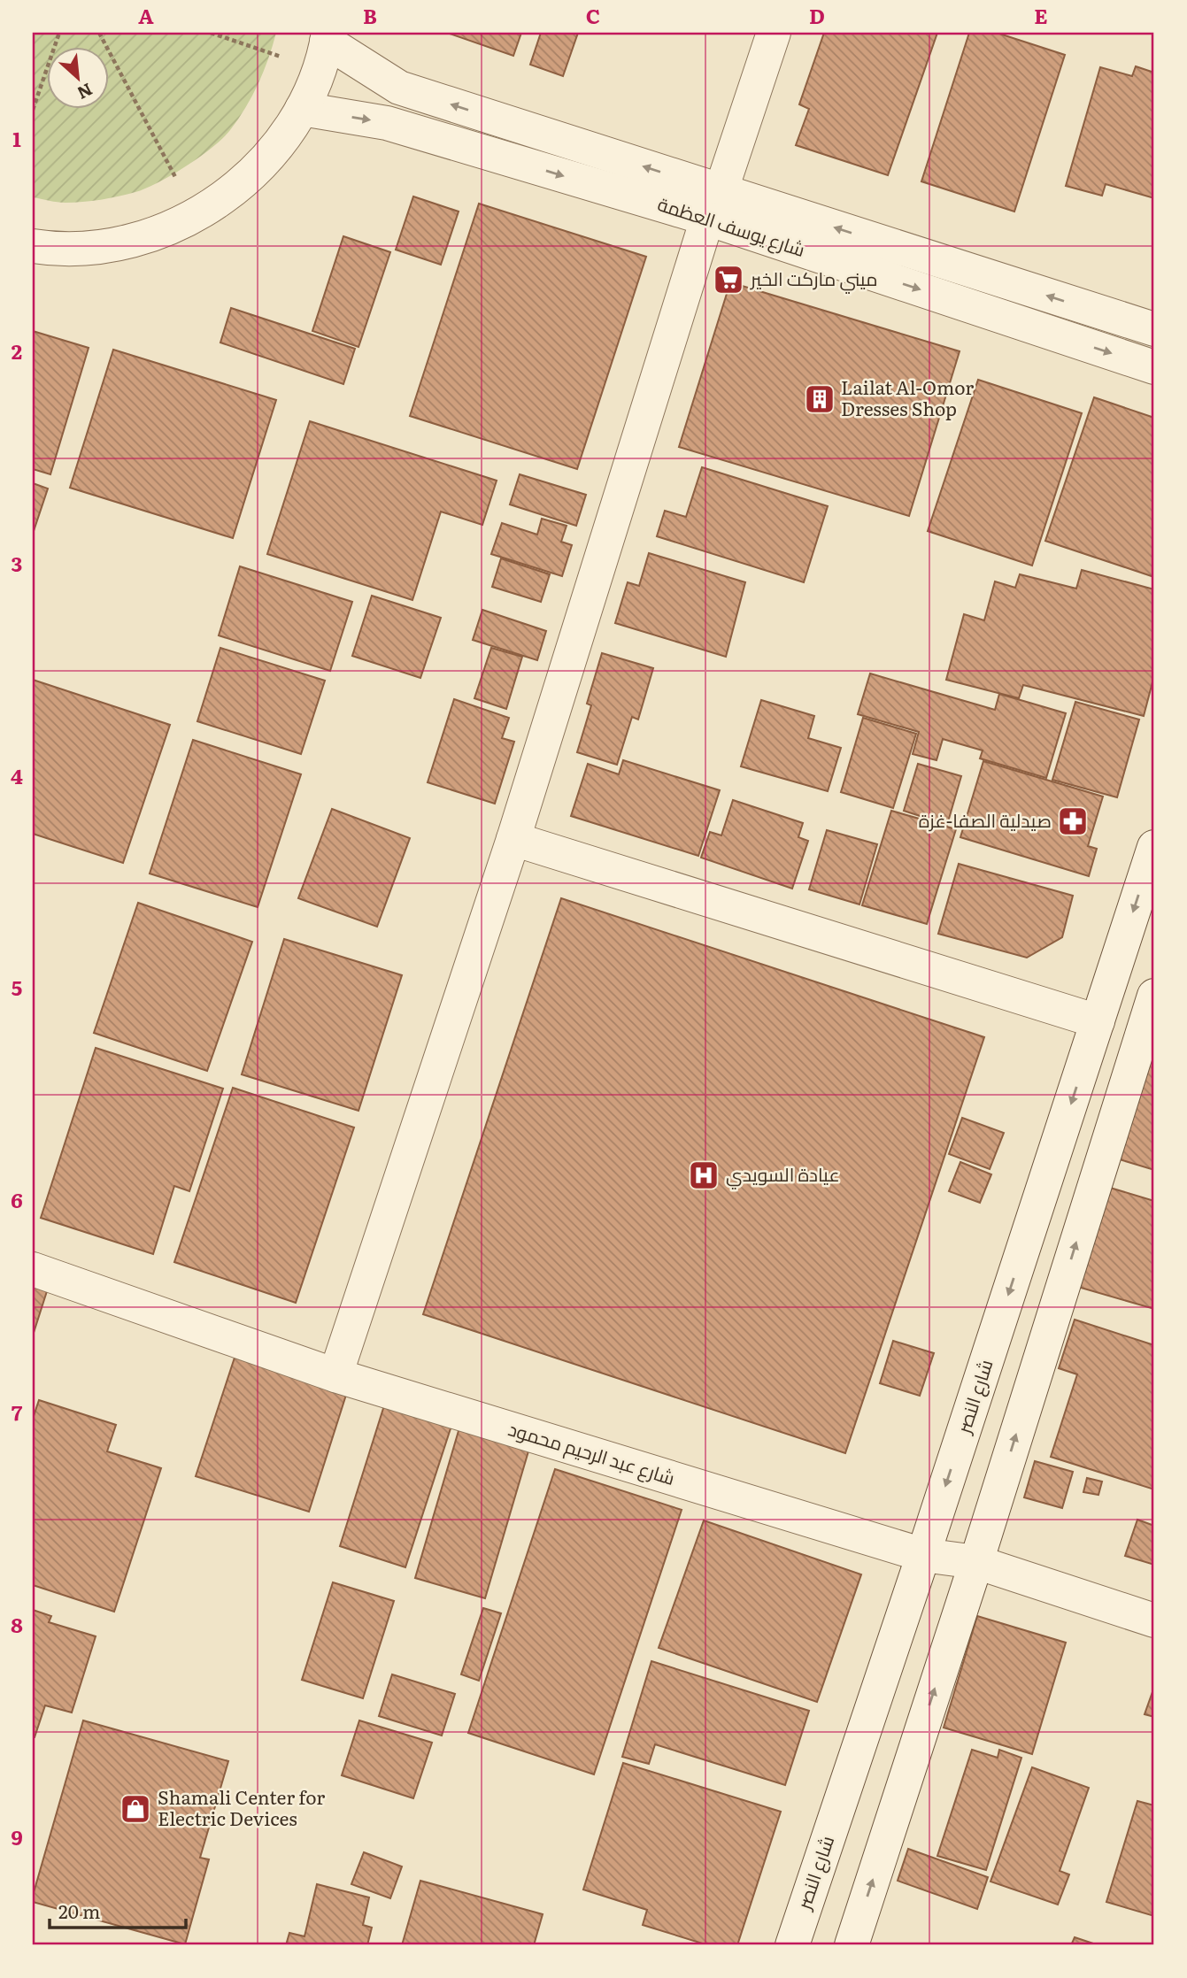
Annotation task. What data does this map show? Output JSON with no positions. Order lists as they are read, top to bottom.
{
  "streets": {
    "street": ["شارع يوسف العظمة", "شارع النصر", "شارع عبد الرحيم محمود"]
  },
  "crossings": [
    ["شارع النصر", "شارع عبد الرحيم محمود"]
  ],
  "places": {
    "supermarket": ["ميني ماركت الخير"],
    "building": ["Lailat Al-Omor Dresses Shop"],
    "pharmacy": ["صيدلية الصفا-غزة"],
    "hospital": ["عيادة السويدي"],
    "shop": ["Shamali Center for Electric Devices"]
  },
  "scale_bar": "20 m",
  "north": "bottom right",
  "grid": {
    "columns": [
      "A",
      "B",
      "C",
      "D",
      "E"
    ],
    "rows": [
      "1",
      "2",
      "3",
      "4",
      "5",
      "6",
      "7",
      "8",
      "9"
    ]
  }
}
